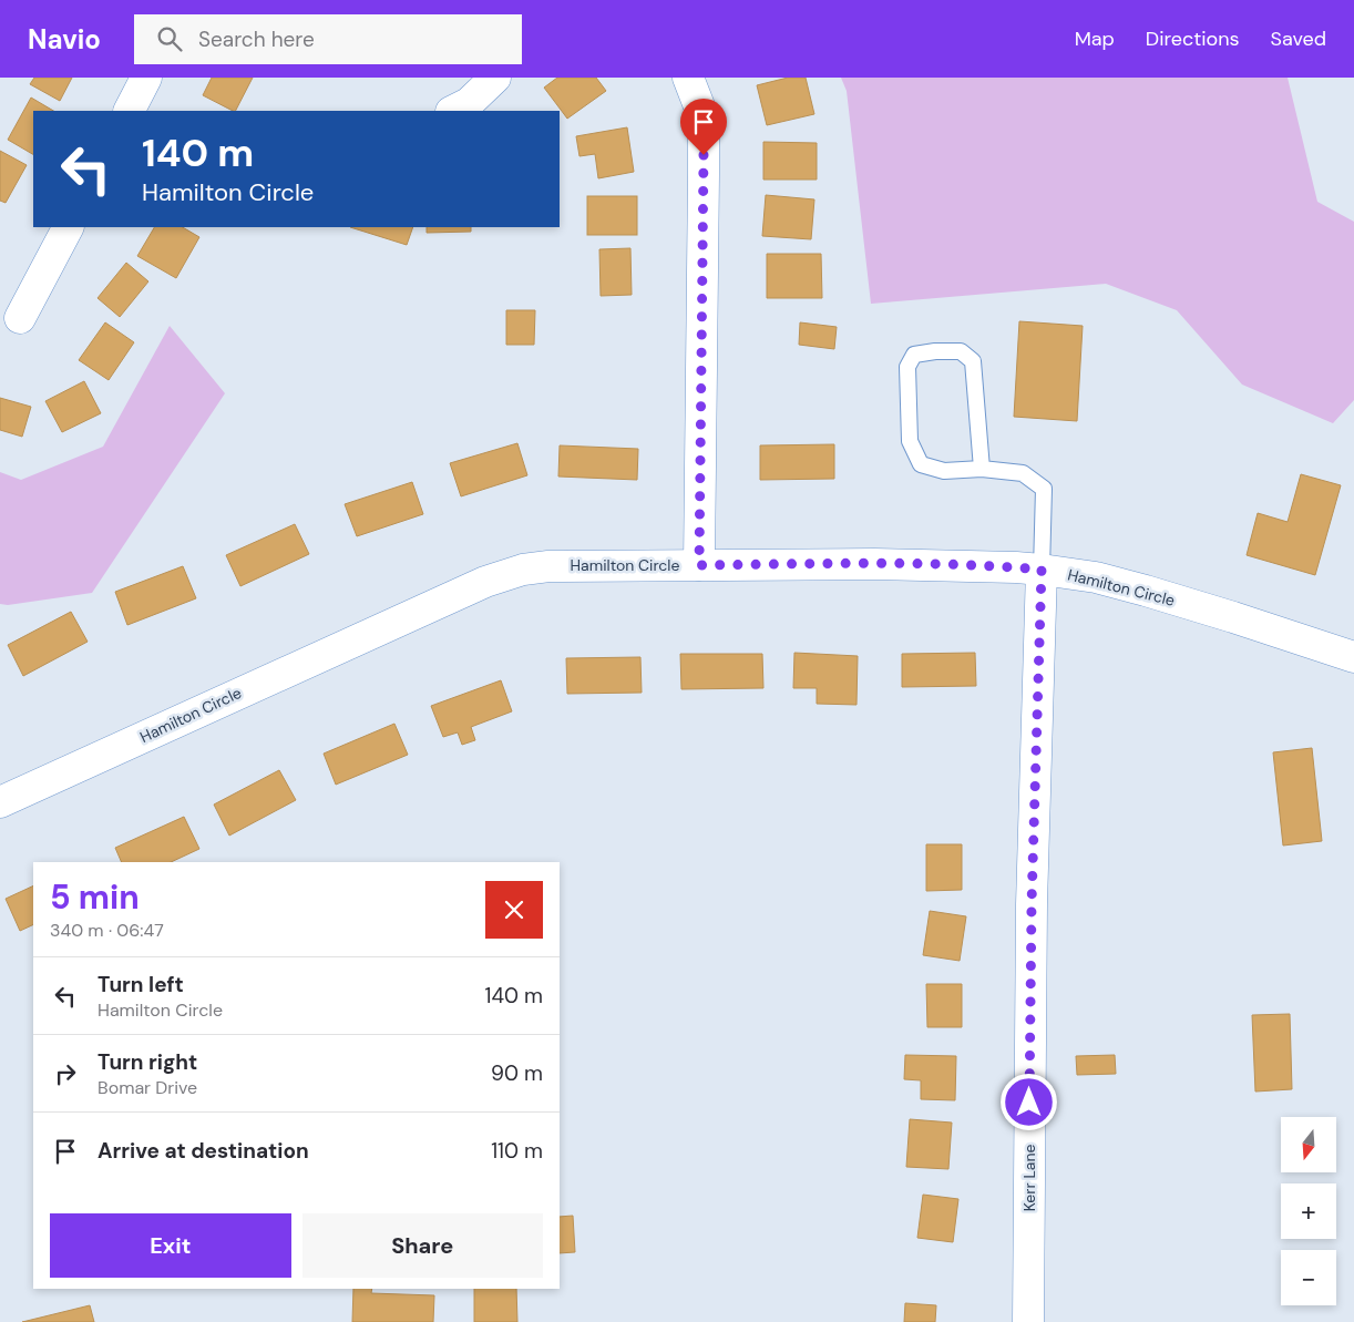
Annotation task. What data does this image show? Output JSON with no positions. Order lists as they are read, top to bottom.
{
  "streets": {
    "street": ["Hamilton Circle", "Kerr Lane"]
  },
  "crossings": [
    ["Hamilton Circle", "Kerr Lane"]
  ],
  "north": "bottom",
  "page": {
    "header": "Navio",
    "search": "Search here",
    "nav": ["Map", "Directions", "Saved"],
    "turn": ["140 m", "Hamilton Circle"],
    "heading": ["5 min", "340 m · 06:47"],
    "list": [
      {
        "name": "Turn left",
        "note": "Hamilton Circle",
        "value": "140 m"
      },
      {
        "name": "Turn right",
        "note": "Bomar Drive",
        "value": "90 m"
      },
      {
        "name": "Arrive at destination",
        "value": "110 m"
      }
    ],
    "map_buttons": ["+", "−"],
    "buttons": ["Exit", "Share"]
  }
}
